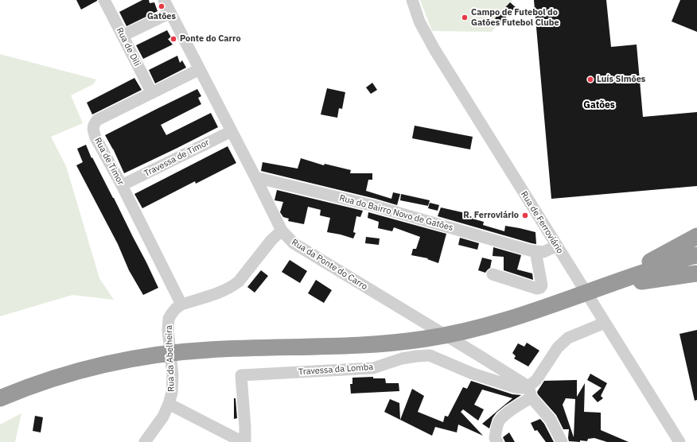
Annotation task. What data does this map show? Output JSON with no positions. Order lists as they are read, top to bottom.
{
  "streets": {
    "street": [
      "Rua de Dili",
      "Travessa de Timor",
      "Rua de Timor",
      "Rua do Bairro Novo de Gatões",
      "Rua de Ferroviário",
      "Rua da Ponte do Carro",
      "Rua da Abelheira",
      "Travessa da Lomba"
    ]
  },
  "crossings": [
    ["Rua de Dili", "Rua de Timor"],
    ["Travessa de Timor", "Rua de Timor"],
    ["Travessa de Timor", "Rua da Ponte do Carro"],
    ["Rua de Timor", "Rua da Ponte do Carro"],
    ["Rua de Timor", "Rua da Abelheira"],
    ["Rua do Bairro Novo de Gatões", "Rua de Ferroviário"],
    ["Rua do Bairro Novo de Gatões", "Rua da Ponte do Carro"],
    ["Rua da Ponte do Carro", "Rua da Abelheira"],
    ["Rua da Ponte do Carro", "Travessa da Lomba"]
  ],
  "districts": ["Gatões"],
  "places": [
    "Gatões",
    "Campo de Futebol do Gatões Futebol Clube",
    "Ponte do Carro",
    "Luís Simões",
    "R. Ferroviário"
  ]
}
